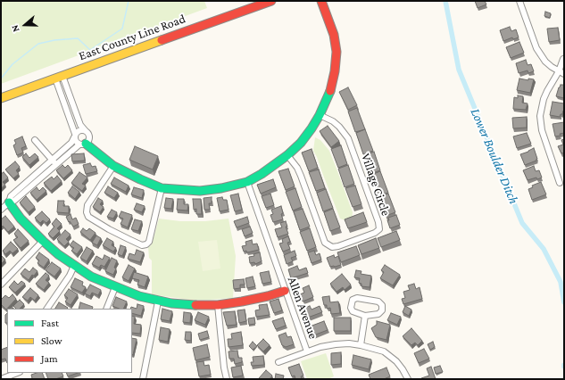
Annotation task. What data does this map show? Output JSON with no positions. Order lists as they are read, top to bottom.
{
  "streets": {
    "street": ["East County Line Road", "Village Circle", "Allen Avenue"]
  },
  "water": ["Lower Boulder Ditch"],
  "legend": ["Fast", "Slow", "Jam"],
  "north": "left"
}
